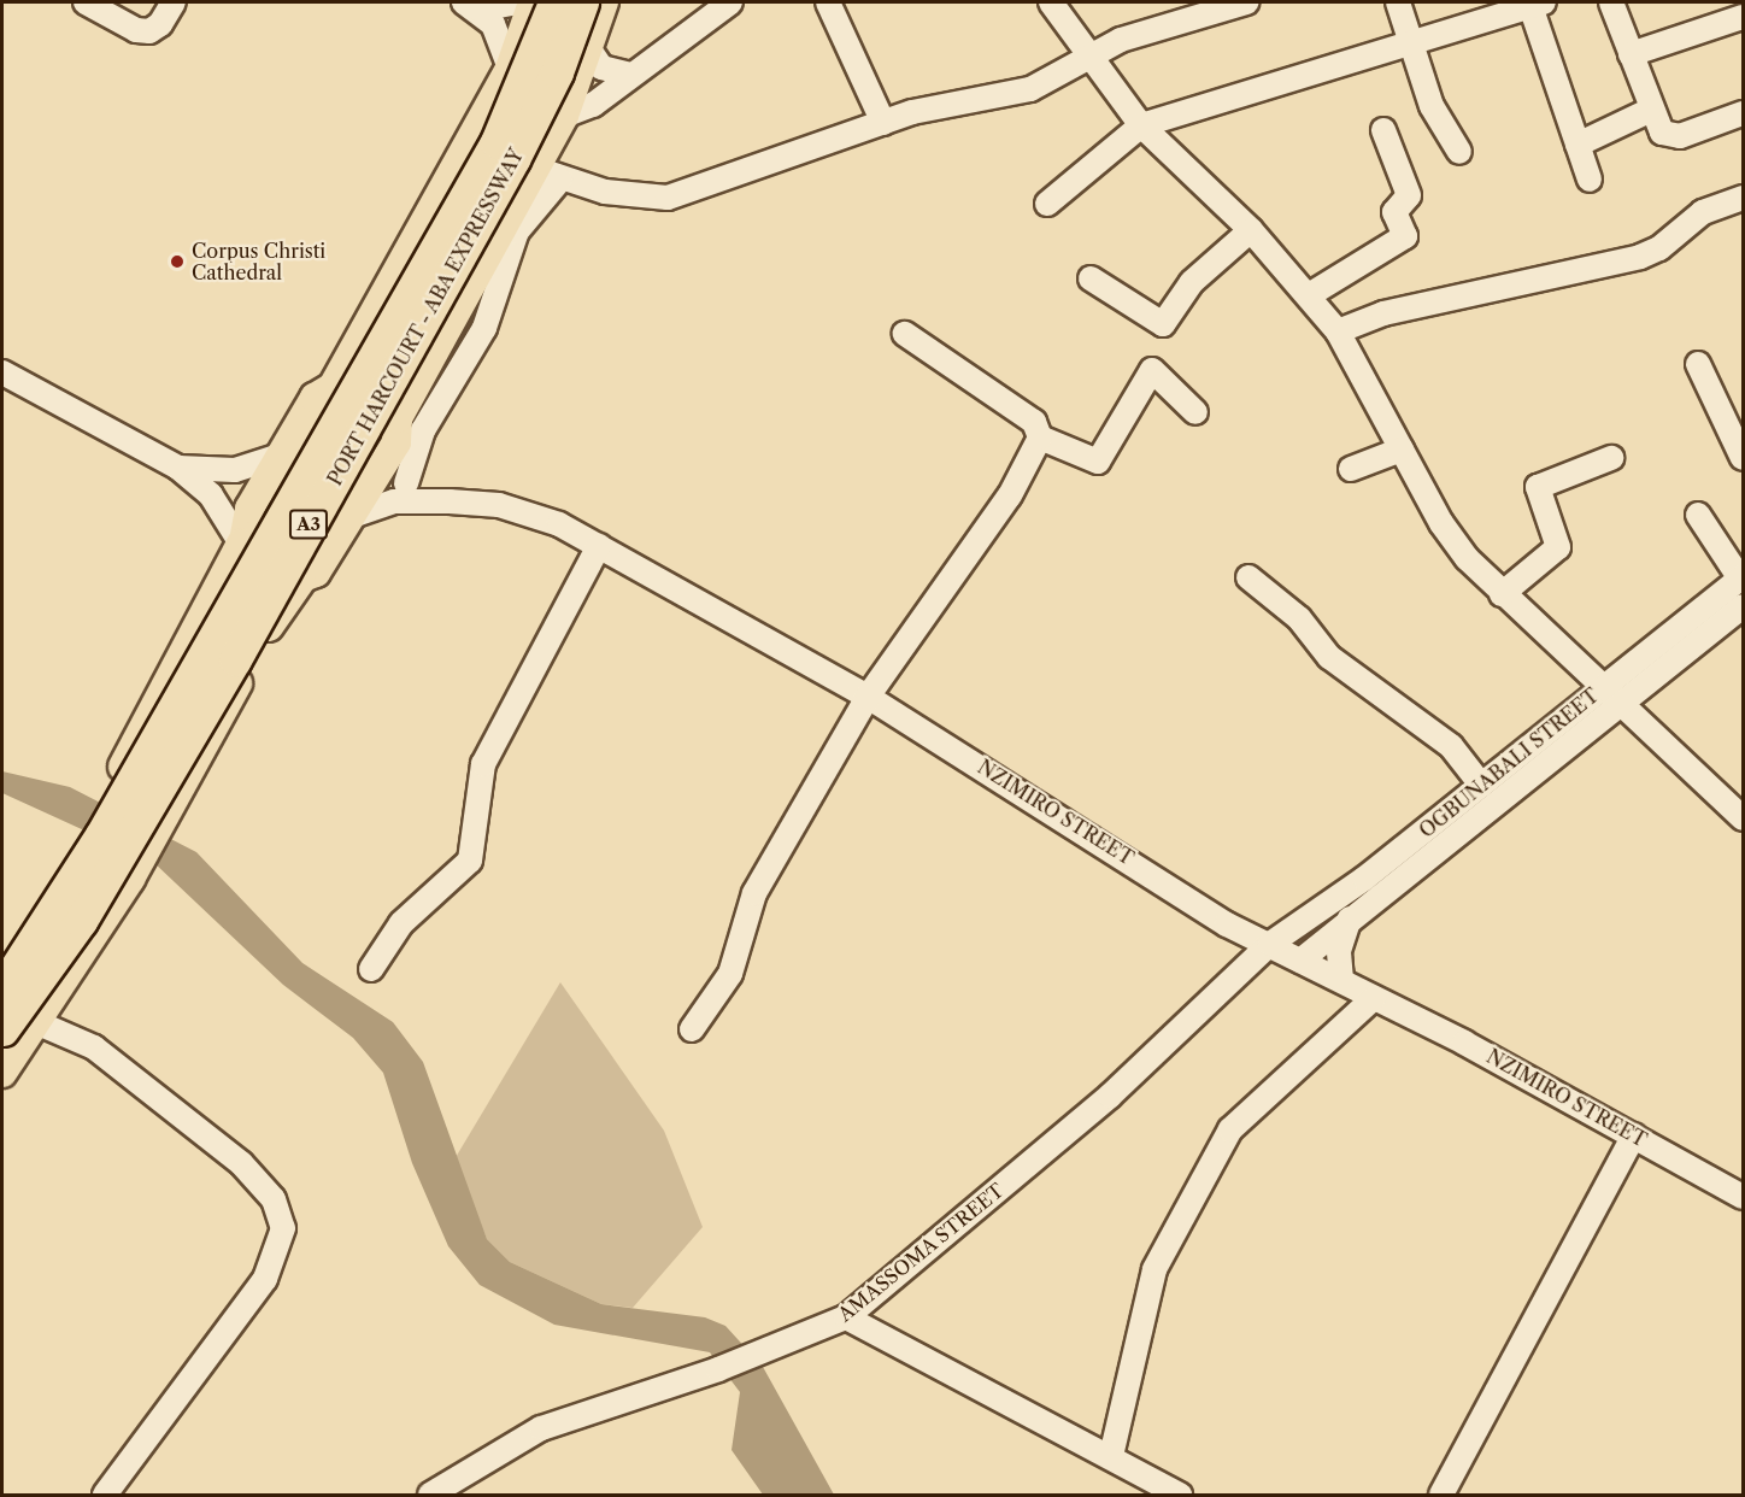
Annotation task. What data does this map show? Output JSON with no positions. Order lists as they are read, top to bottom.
{
  "streets": {
    "highway": ["PORT HARCOURT - ABA EXPRESSWAY", "A3"],
    "street": ["OGBUNABALI STREET", "NZIMIRO STREET", "AMASSOMA STREET"]
  },
  "crossings": [
    ["OGBUNABALI STREET", "NZIMIRO STREET"],
    ["OGBUNABALI STREET", "AMASSOMA STREET"],
    ["NZIMIRO STREET", "AMASSOMA STREET"]
  ],
  "places": ["Corpus Christi Cathedral"]
}
